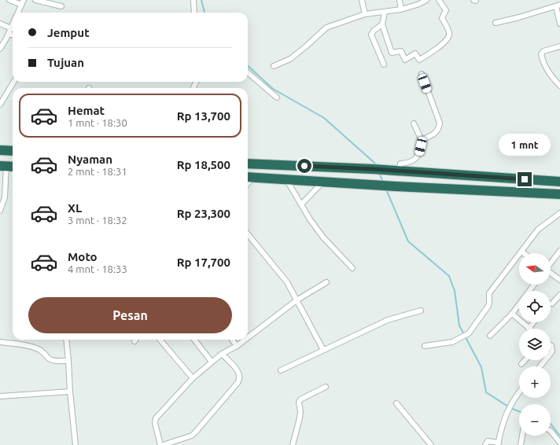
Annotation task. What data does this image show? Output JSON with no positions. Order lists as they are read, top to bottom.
{
  "north": "left",
  "page": {
    "banner": ["Jemput", "Tujuan"],
    "list": [
      {
        "name": "Hemat",
        "note": "1 mnt · 18:30",
        "value": "Rp 13,700"
      },
      {
        "name": "Nyaman",
        "note": "2 mnt · 18:31",
        "value": "Rp 18,500"
      },
      {
        "name": "XL",
        "note": "3 mnt · 18:32",
        "value": "Rp 23,300"
      },
      {
        "name": "Moto",
        "note": "4 mnt · 18:33",
        "value": "Rp 17,700"
      }
    ],
    "bubble": "1 mnt",
    "map_buttons": ["+", "−"],
    "buttons": "Pesan"
  }
}
